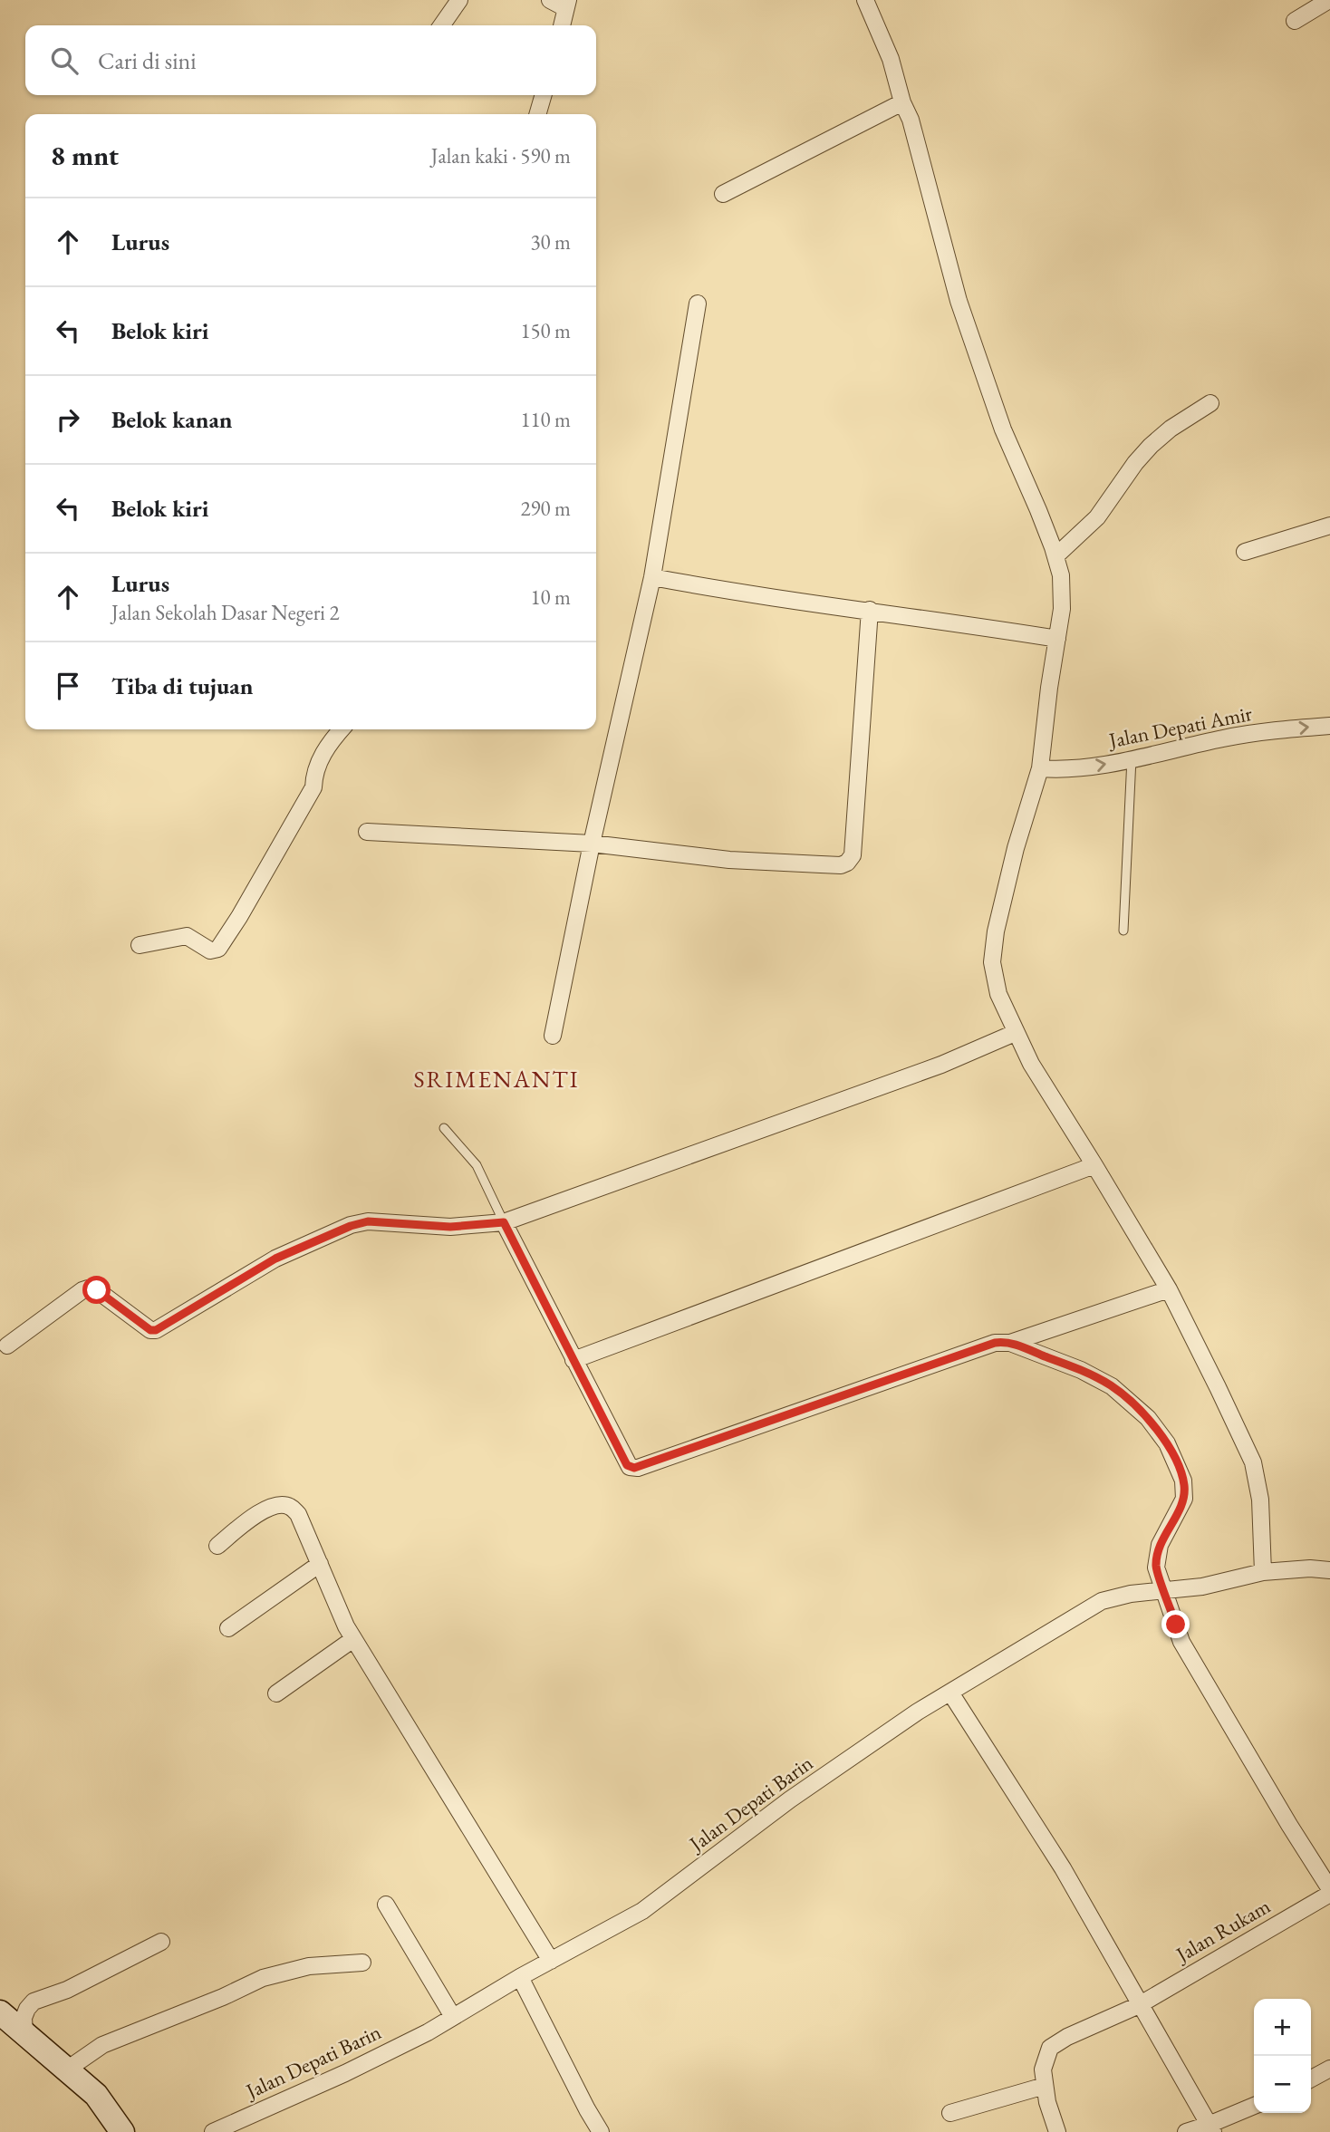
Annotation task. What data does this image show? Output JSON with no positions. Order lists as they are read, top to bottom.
{
  "streets": {
    "street": ["Jalan Depati Amir", "Jalan Depati Barin", "Jalan Rukam"]
  },
  "one_way": ["Jalan Depati Amir"],
  "districts": ["SRIMENANTI"],
  "page": {
    "search": "Cari di sini",
    "heading": ["8 mnt", "Jalan kaki · 590 m"],
    "list": [
      ["Lurus", "30 m"],
      ["Belok kiri", "150 m"],
      ["Belok kanan", "110 m"],
      ["Belok kiri", "290 m"],
      ["Lurus", "Jalan Sekolah Dasar Negeri 2", "10 m"],
      "Tiba di tujuan"
    ],
    "map_buttons": ["+", "−"]
  }
}
